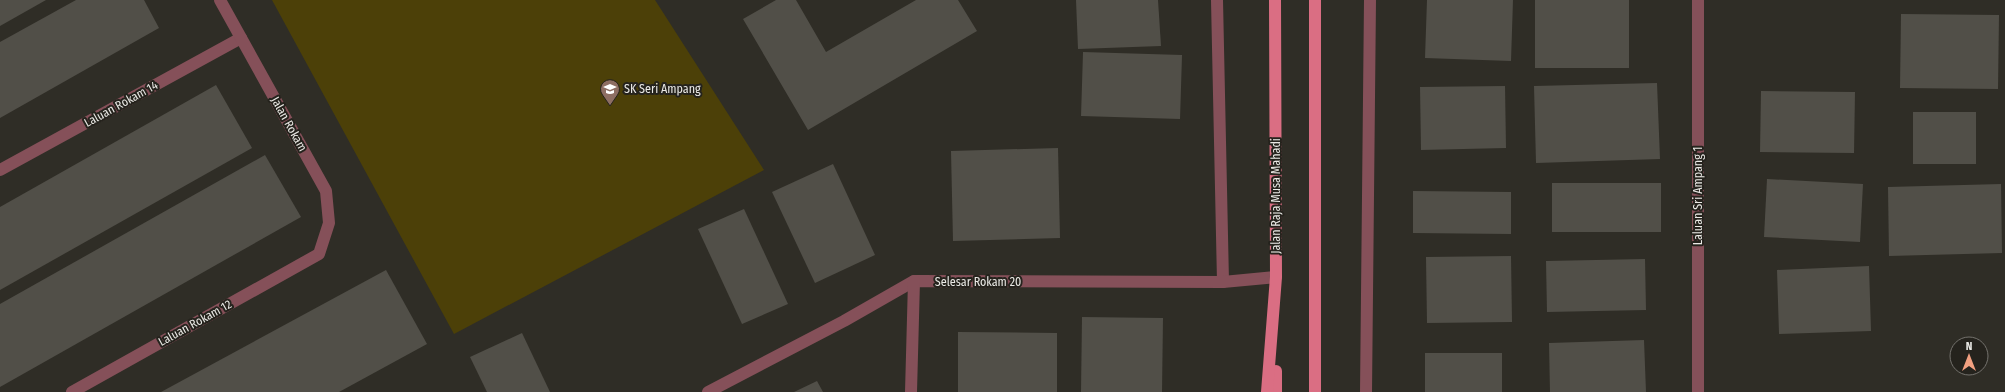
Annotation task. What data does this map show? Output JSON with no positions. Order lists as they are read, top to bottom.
{
  "streets": {
    "main road": ["Jalan Raja Musa Mahadi"],
    "street": [
      "Laluan Rokam 14",
      "Jalan Rokam",
      "Laluan Sri Ampang 1",
      "Selesar Rokam 20",
      "Laluan Rokam 12"
    ]
  },
  "crossings": [
    ["Laluan Rokam 14", "Jalan Rokam"],
    ["Jalan Rokam", "Laluan Rokam 12"],
    ["Jalan Raja Musa Mahadi", "Selesar Rokam 20"]
  ],
  "places": {
    "school or university": ["SK Seri Ampang"]
  },
  "north": "top"
}
